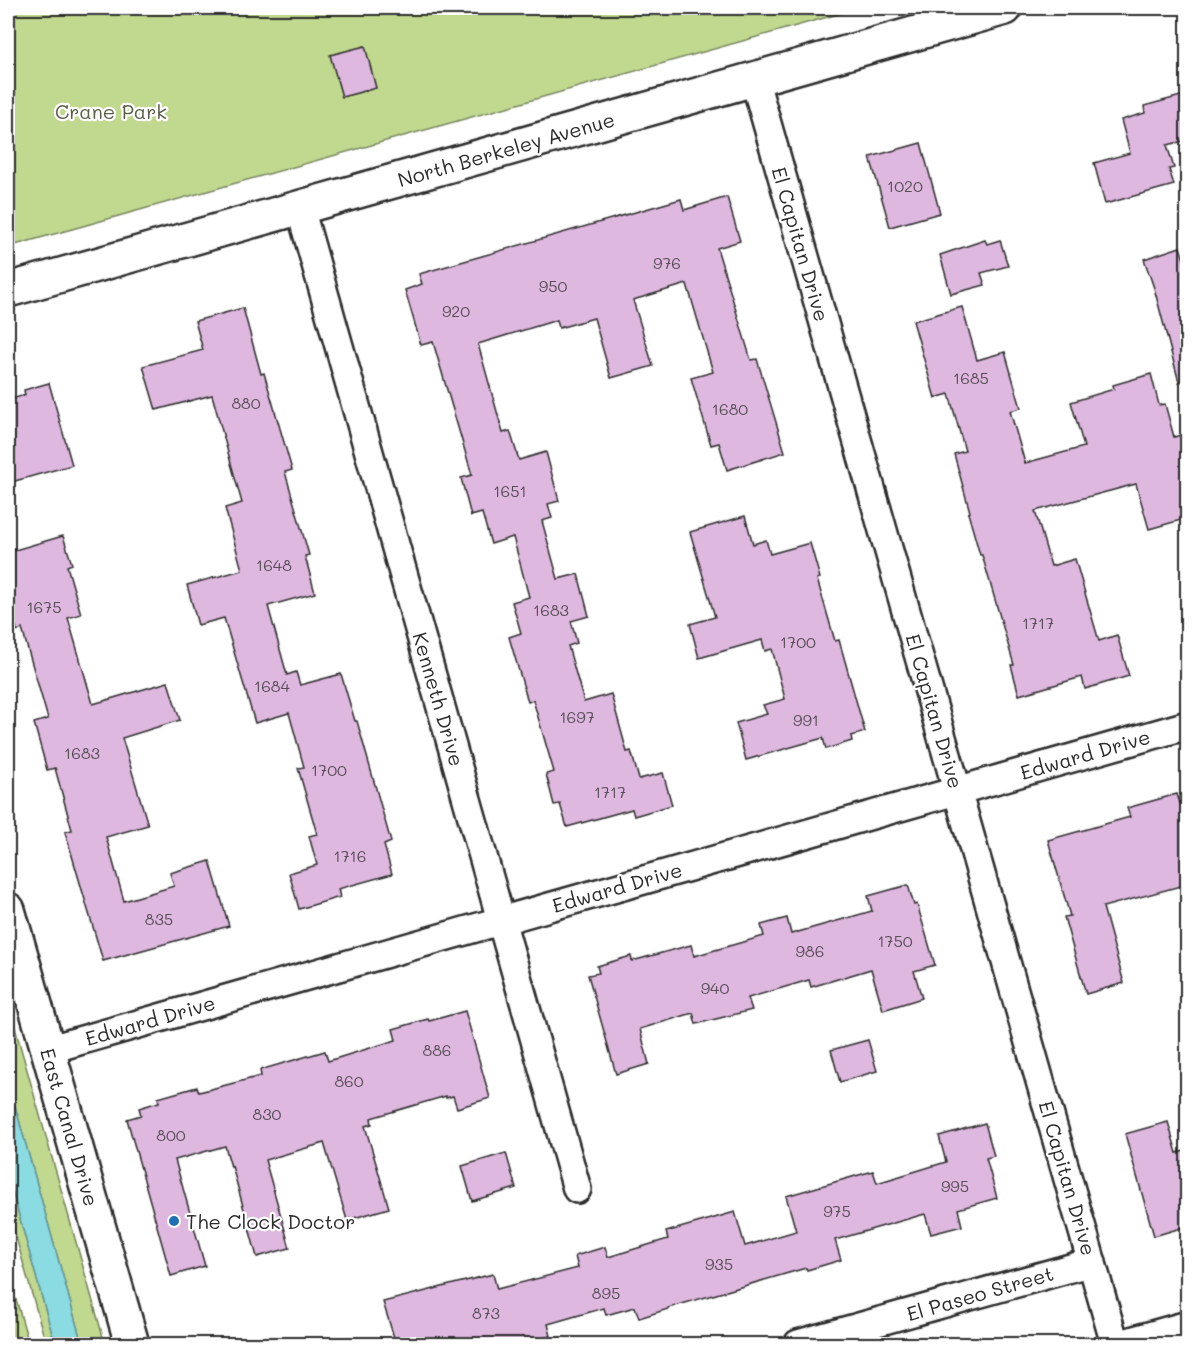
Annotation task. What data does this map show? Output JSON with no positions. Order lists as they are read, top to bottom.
{
  "streets": {
    "street": [
      "North Berkeley Avenue",
      "El Capitan Drive",
      "Kenneth Drive",
      "Edward Drive",
      "East Canal Drive",
      "El Paseo Street"
    ]
  },
  "crossings": [
    ["North Berkeley Avenue", "El Capitan Drive"],
    ["North Berkeley Avenue", "Kenneth Drive"],
    ["El Capitan Drive", "Edward Drive"],
    ["El Capitan Drive", "El Paseo Street"],
    ["Kenneth Drive", "Edward Drive"],
    ["Edward Drive", "East Canal Drive"]
  ],
  "parks": ["Crane Park"],
  "places": ["The Clock Doctor"],
  "house_numbers": [
    "1020",
    "976",
    "950",
    "920",
    "1685",
    "880",
    "1680",
    "1651",
    "1648",
    "1675",
    "1683",
    "1717",
    "1700",
    "1684",
    "1697",
    "991",
    "1683",
    "1700",
    "1717",
    "1716",
    "835",
    "1750",
    "986",
    "940",
    "886",
    "860",
    "830",
    "800",
    "995",
    "975",
    "935",
    "895",
    "873"
  ]
}
